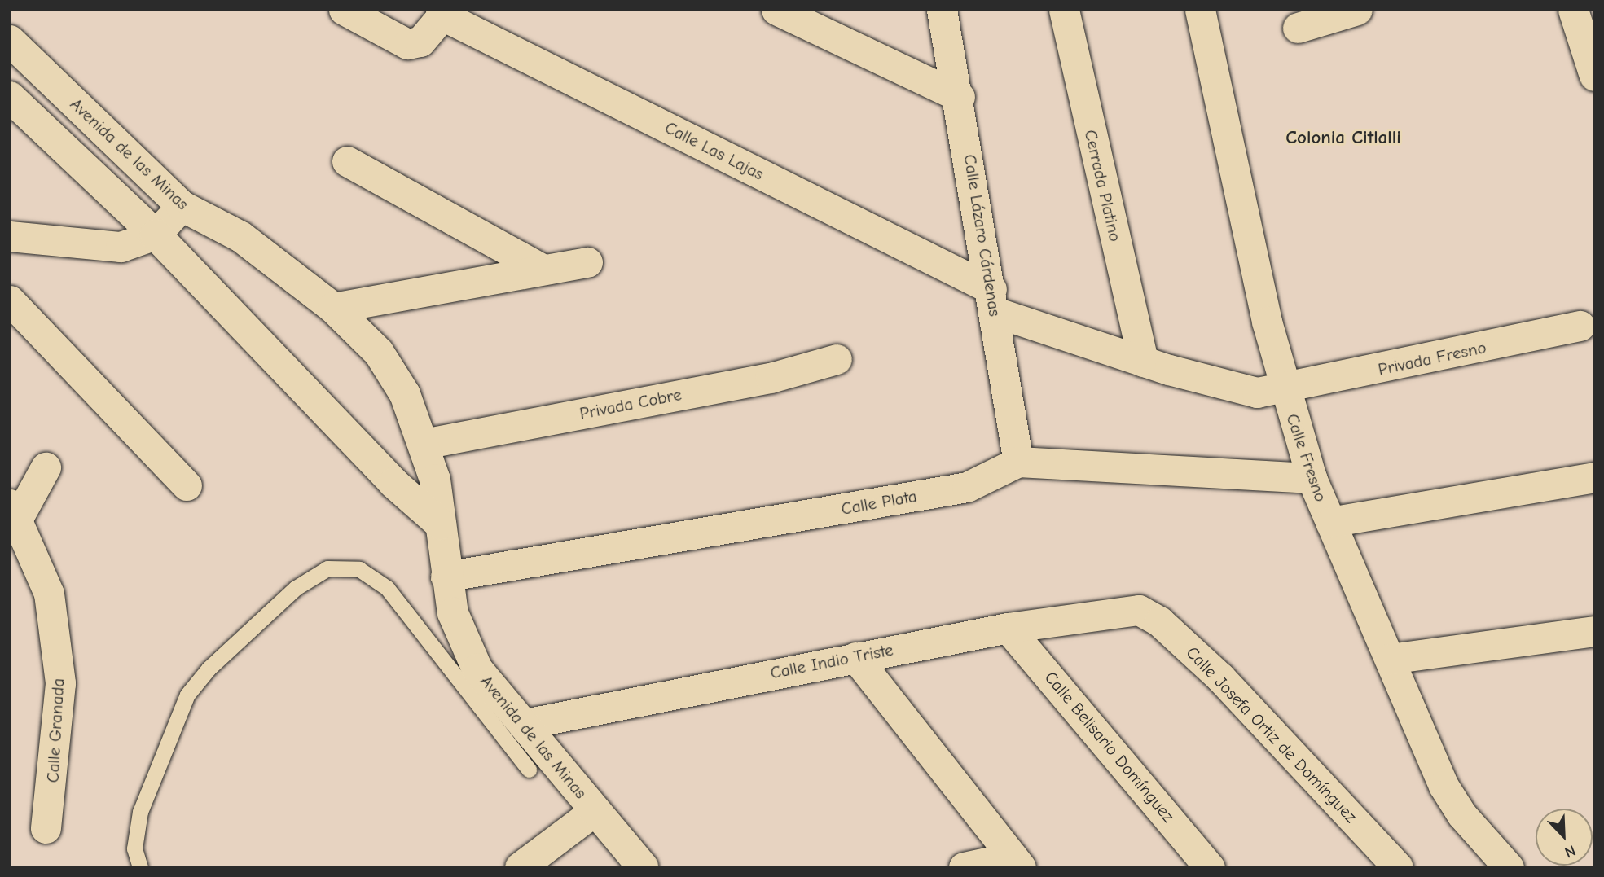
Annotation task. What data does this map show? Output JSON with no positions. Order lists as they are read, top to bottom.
{
  "streets": {
    "street": [
      "Calle Las Lajas",
      "Avenida de las Minas",
      "Cerrada Platino",
      "Calle Lázaro Cárdenas",
      "Privada Fresno",
      "Privada Cobre",
      "Calle Fresno",
      "Calle Plata",
      "Calle Indio Triste",
      "Calle Granada",
      "Calle Josefa Ortiz de Domínguez",
      "Calle Belisario Domínguez"
    ]
  },
  "crossings": [
    ["Calle Las Lajas", "Cerrada Platino"],
    ["Calle Las Lajas", "Calle Lázaro Cárdenas"],
    ["Calle Las Lajas", "Privada Fresno"],
    ["Calle Las Lajas", "Calle Fresno"],
    ["Avenida de las Minas", "Privada Cobre"],
    ["Avenida de las Minas", "Calle Plata"],
    ["Avenida de las Minas", "Calle Indio Triste"],
    ["Calle Lázaro Cárdenas", "Calle Plata"],
    ["Privada Fresno", "Calle Fresno"],
    ["Calle Fresno", "Calle Plata"],
    ["Calle Indio Triste", "Calle Josefa Ortiz de Domínguez"],
    ["Calle Indio Triste", "Calle Belisario Domínguez"]
  ],
  "districts": ["Colonia Citlalli"],
  "north": "bottom right"
}
